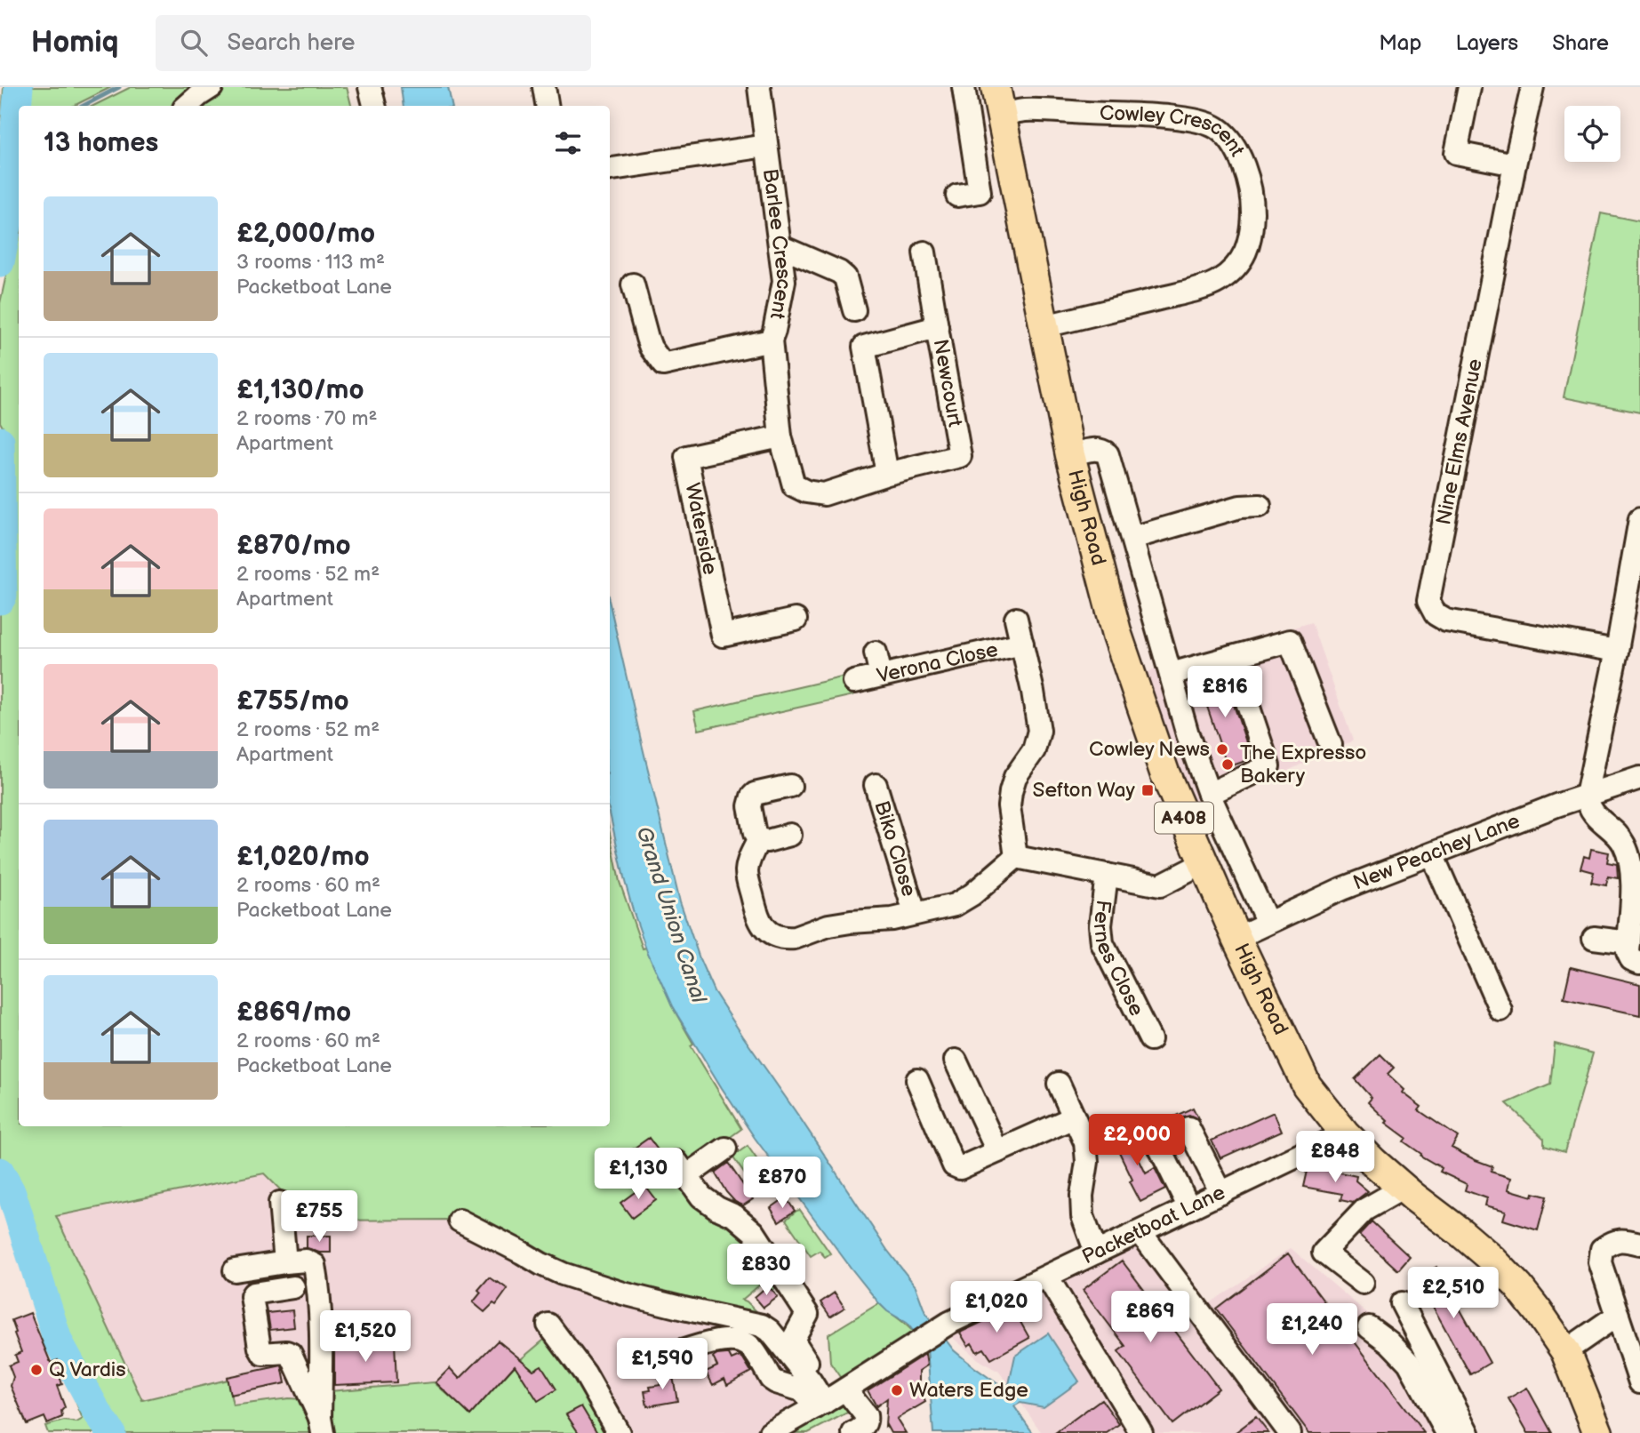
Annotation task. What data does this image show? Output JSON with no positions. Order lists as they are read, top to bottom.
{
  "streets": {
    "main road": ["High Road", "A408"],
    "street": [
      "Cowley Crescent",
      "Barlee Crescent",
      "Newcourt",
      "Nine Elms Avenue",
      "Waterside",
      "Verona Close",
      "Biko Close",
      "New Peachey Lane",
      "Fernes Close",
      "Packetboat Lane"
    ]
  },
  "crossings": [
    ["Cowley Crescent", "High Road"],
    ["Barlee Crescent", "Newcourt"],
    ["Newcourt", "Waterside"],
    ["High Road", "New Peachey Lane"],
    ["High Road", "Packetboat Lane"]
  ],
  "water": ["Grand Union Canal"],
  "places": {
    "other": [
      "Cowley News",
      "The Expresso Bakery",
      "Q Vardis",
      "Waters Edge"
    ],
    "transit": ["Sefton Way"]
  },
  "page": {
    "header": "Homiq",
    "search": "Search here",
    "nav": ["Map", "Layers", "Share"],
    "heading": "13 homes",
    "list": [
      {
        "name": "£2,000/mo",
        "note": "3 rooms · 113 m² · Packetboat Lane"
      },
      {
        "name": "£1,130/mo",
        "note": "2 rooms · 70 m² · Apartment"
      },
      {
        "name": "£870/mo",
        "note": "2 rooms · 52 m² · Apartment"
      },
      {
        "name": "£755/mo",
        "note": "2 rooms · 52 m² · Apartment"
      },
      {
        "name": "£1,020/mo",
        "note": "2 rooms · 60 m² · Packetboat Lane"
      },
      {
        "name": "£869/mo",
        "note": "2 rooms · 60 m² · Packetboat Lane"
      }
    ],
    "price": [
      "£816",
      "£2,000",
      "£848",
      "£1,130",
      "£870",
      "£755",
      "£830",
      "£2,510",
      "£1,020",
      "£869",
      "£1,240",
      "£1,520",
      "£1,590"
    ]
  }
}
